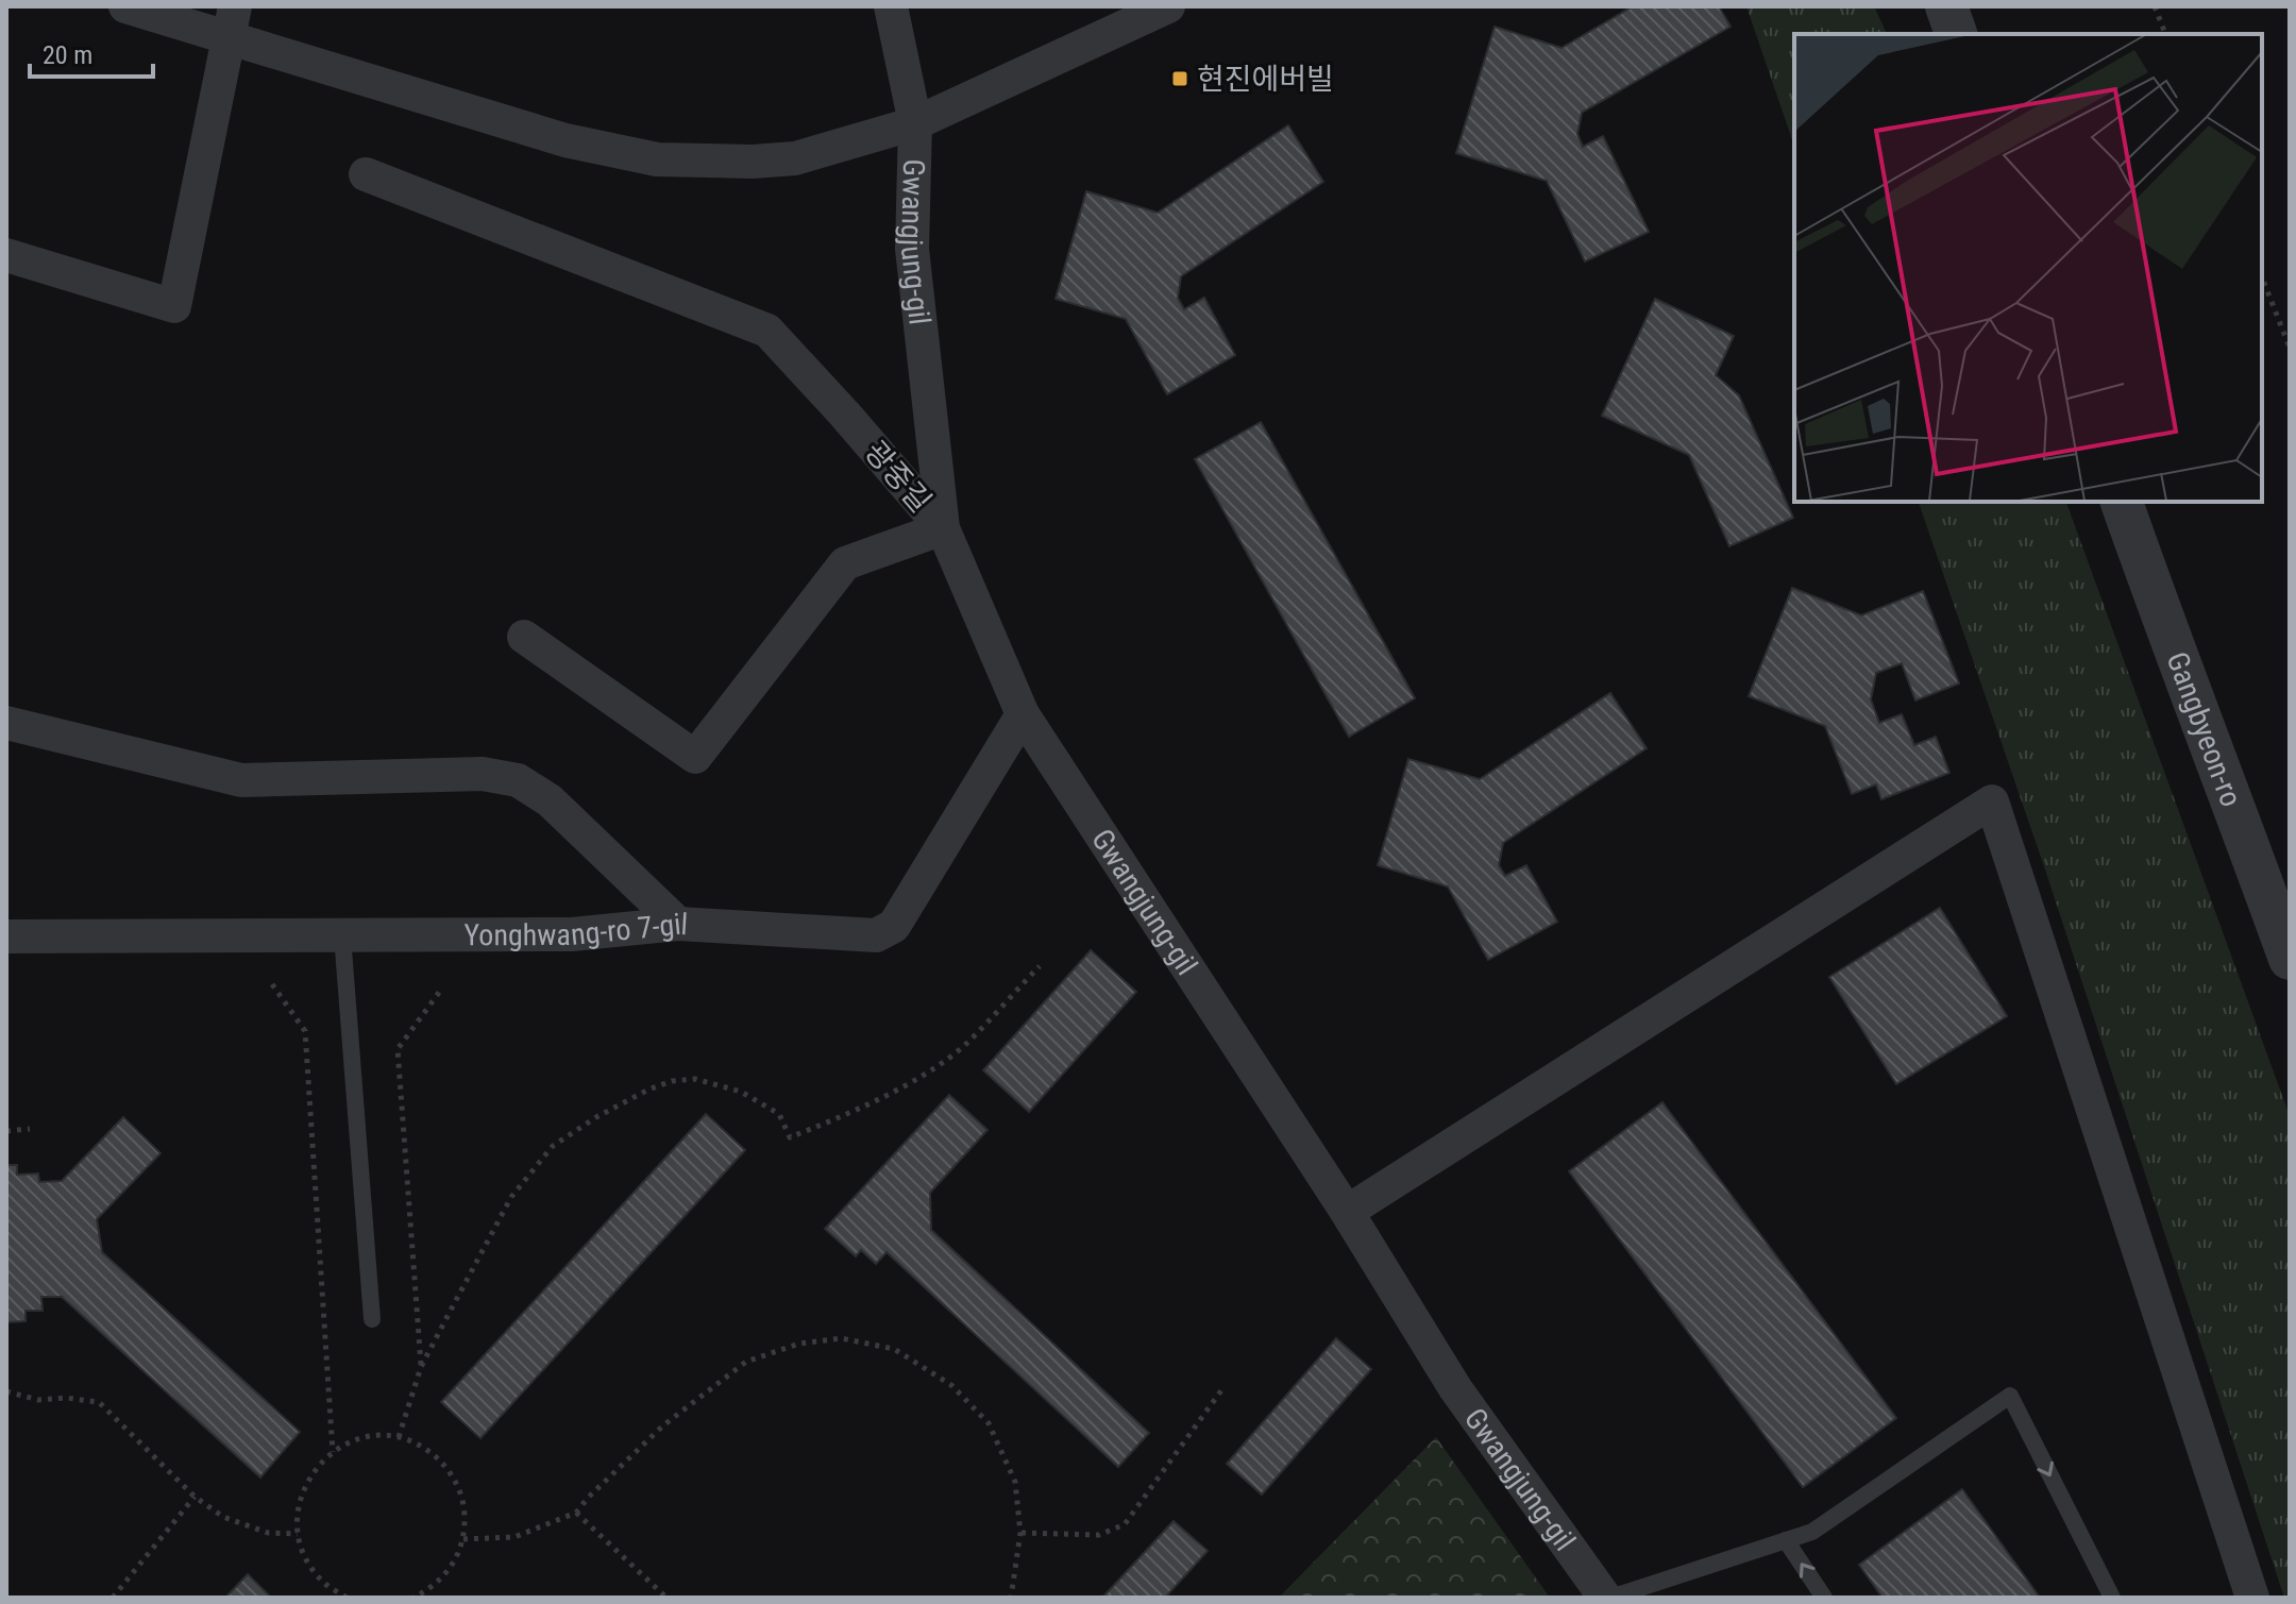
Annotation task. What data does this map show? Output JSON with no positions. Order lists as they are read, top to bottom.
{
  "streets": {
    "street": [
      "Gwangjung-gil",
      "광중길",
      "Gangbyeon-ro",
      "Yonghwang-ro 7-gil"
    ]
  },
  "crossings": [
    ["Gwangjung-gil", "광중길"],
    ["Gwangjung-gil", "Yonghwang-ro 7-gil"]
  ],
  "places": {
    "transit": ["현진에버빌"]
  },
  "scale_bar": "20 m"
}
